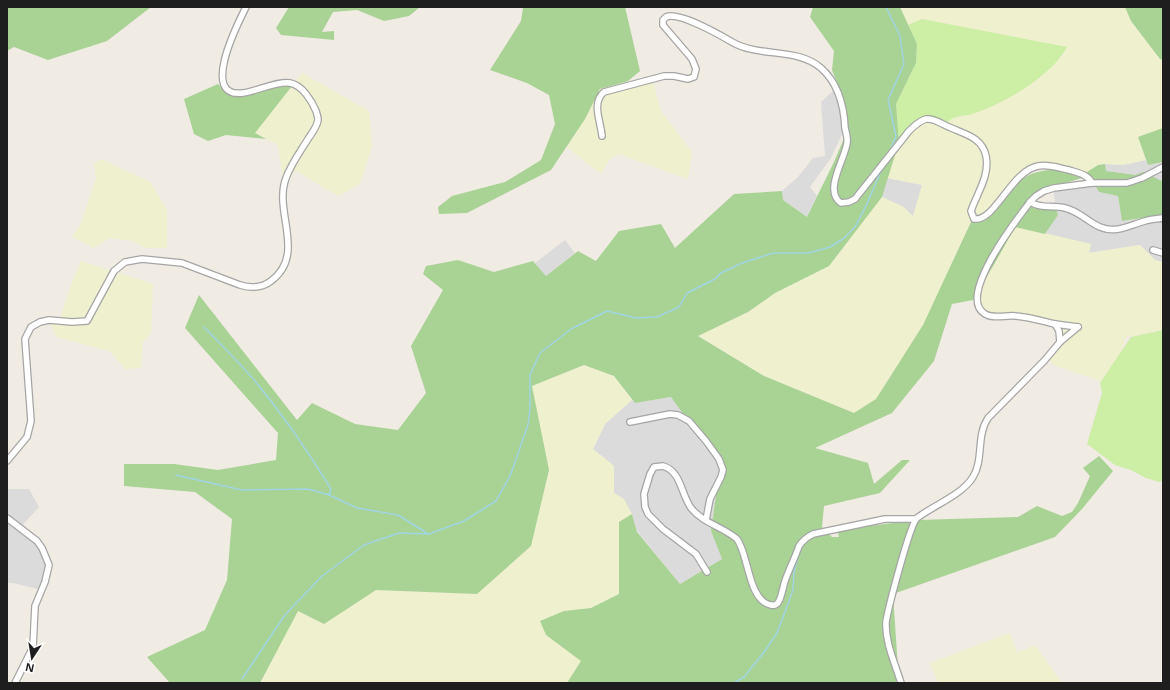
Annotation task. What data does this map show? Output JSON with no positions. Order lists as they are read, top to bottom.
{
  "north": "bottom"
}
